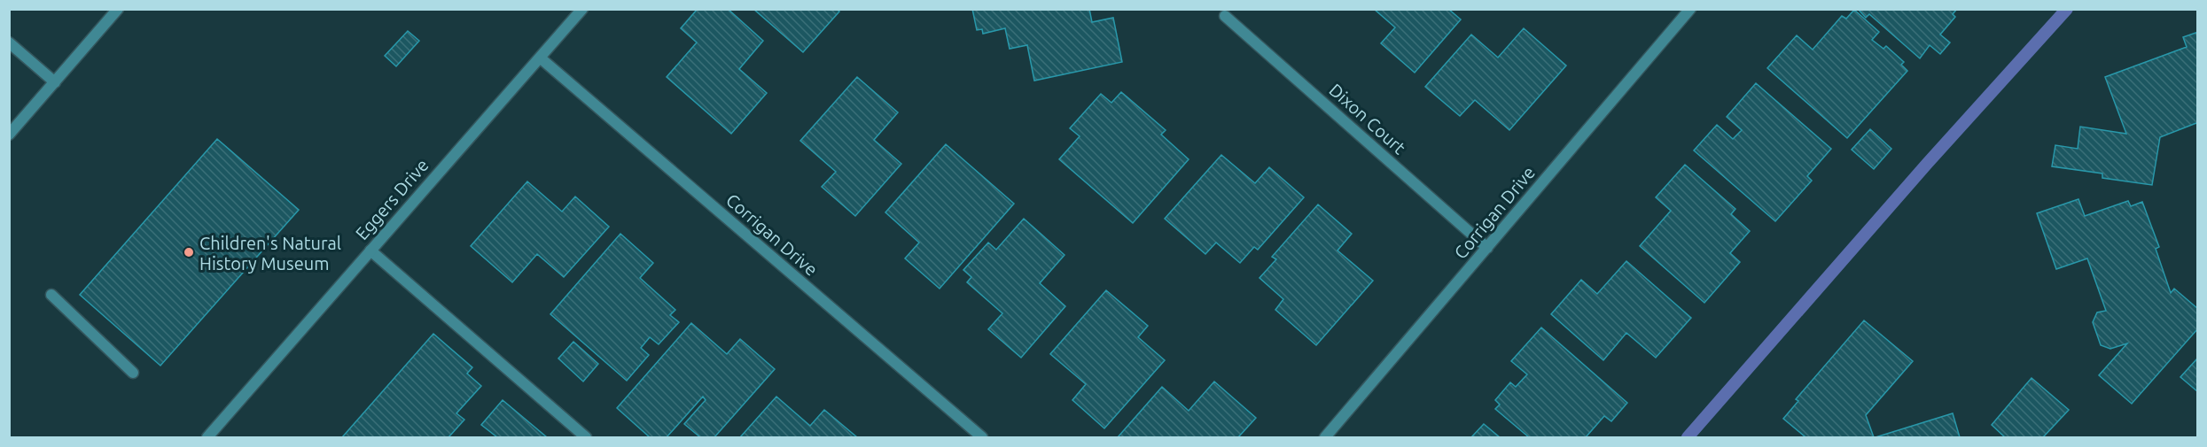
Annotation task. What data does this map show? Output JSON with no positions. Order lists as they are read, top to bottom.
{
  "streets": {
    "street": ["Dixon Court", "Eggers Drive", "Corrigan Drive"]
  },
  "crossings": [
    ["Dixon Court", "Corrigan Drive"],
    ["Eggers Drive", "Corrigan Drive"]
  ],
  "places": ["Children's Natural History Museum"]
}
